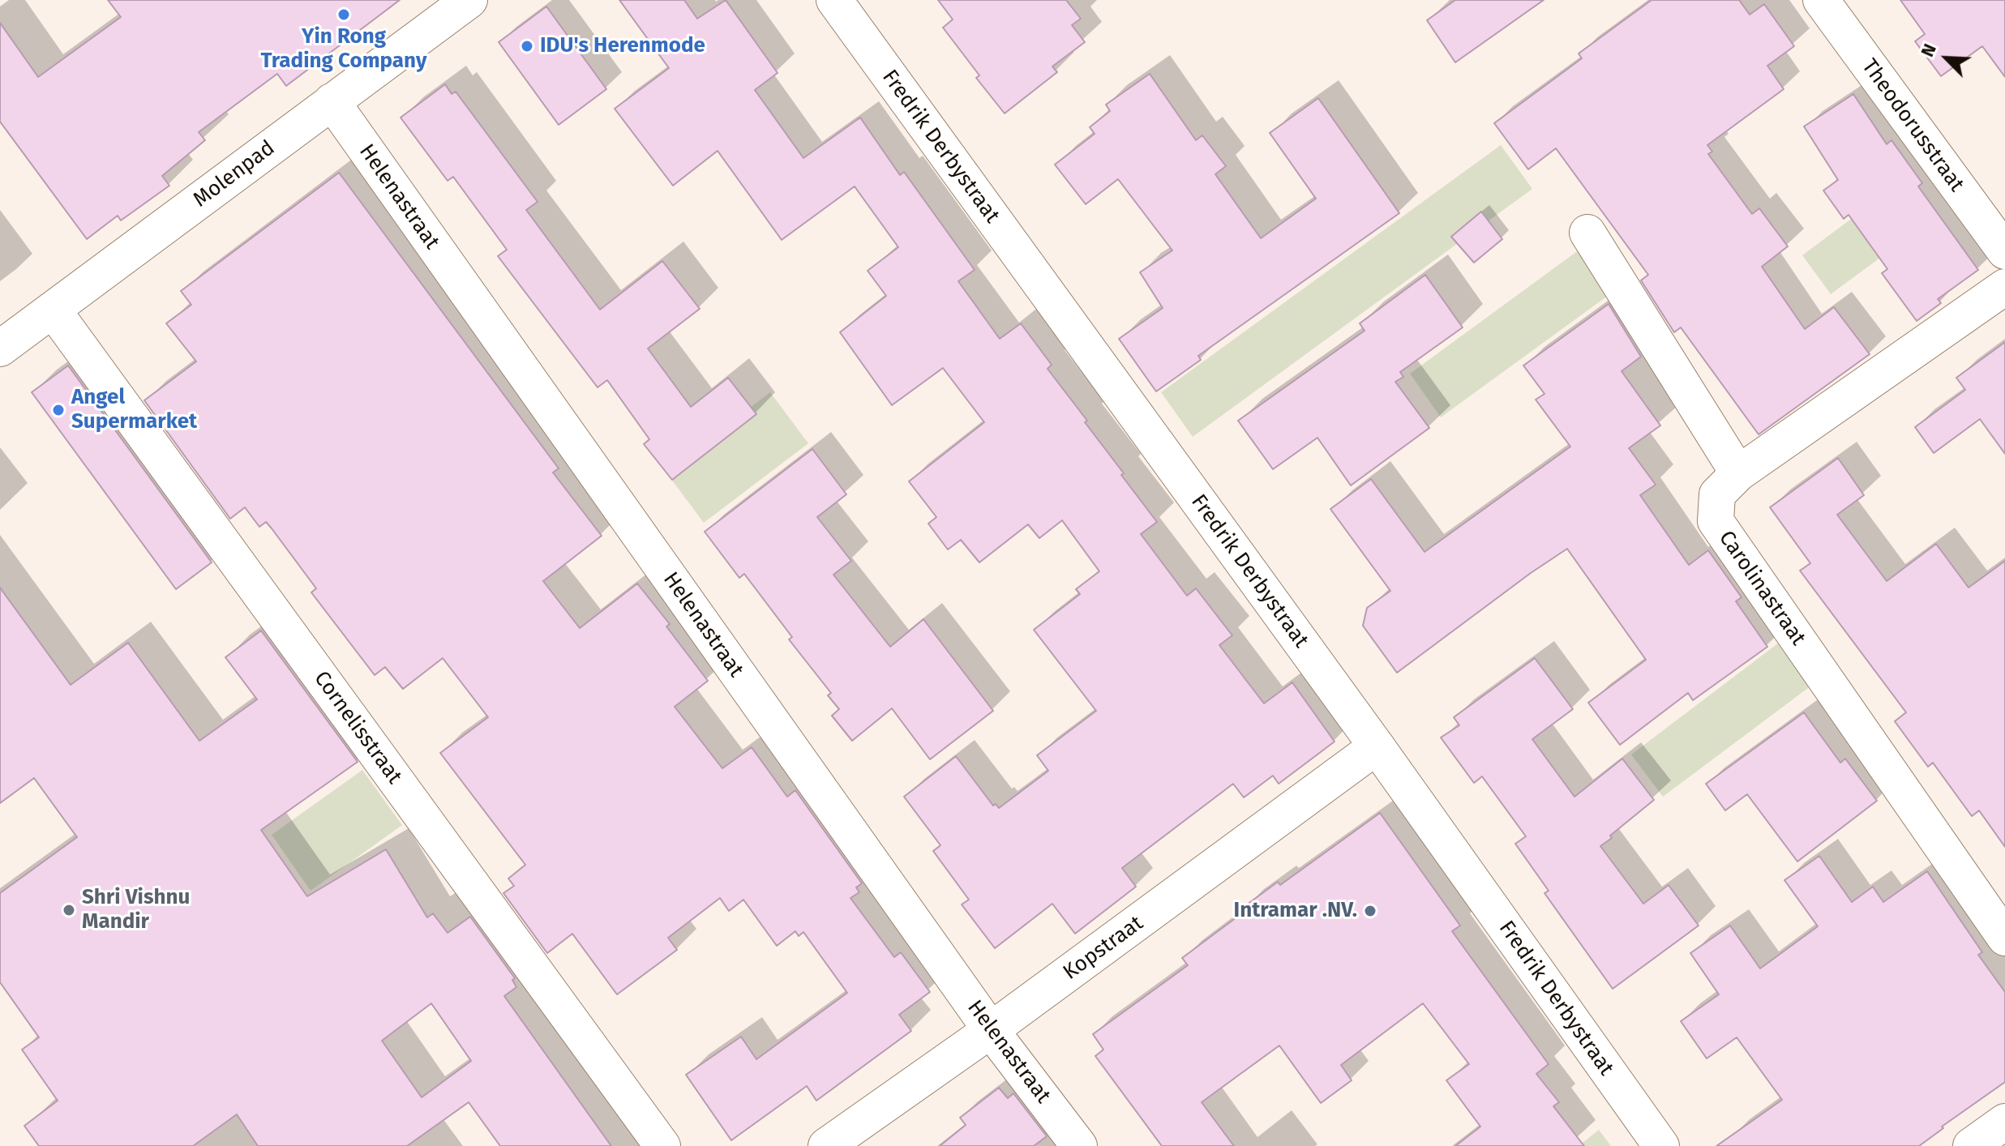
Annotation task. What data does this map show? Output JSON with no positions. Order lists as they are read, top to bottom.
{
  "streets": {
    "street": [
      "Theodorusstraat",
      "Fredrik Derbystraat",
      "Molenpad",
      "Helenastraat",
      "Carolinastraat",
      "Cornelisstraat",
      "Kopstraat"
    ]
  },
  "crossings": [
    ["Fredrik Derbystraat", "Kopstraat"],
    ["Molenpad", "Helenastraat"],
    ["Molenpad", "Cornelisstraat"],
    ["Helenastraat", "Kopstraat"]
  ],
  "places": [
    "Yin Rong Trading Company",
    "IDU's Herenmode",
    "Angel Supermarket",
    "Shri Vishnu Mandir",
    "Intramar .NV."
  ],
  "north": "top left"
}
